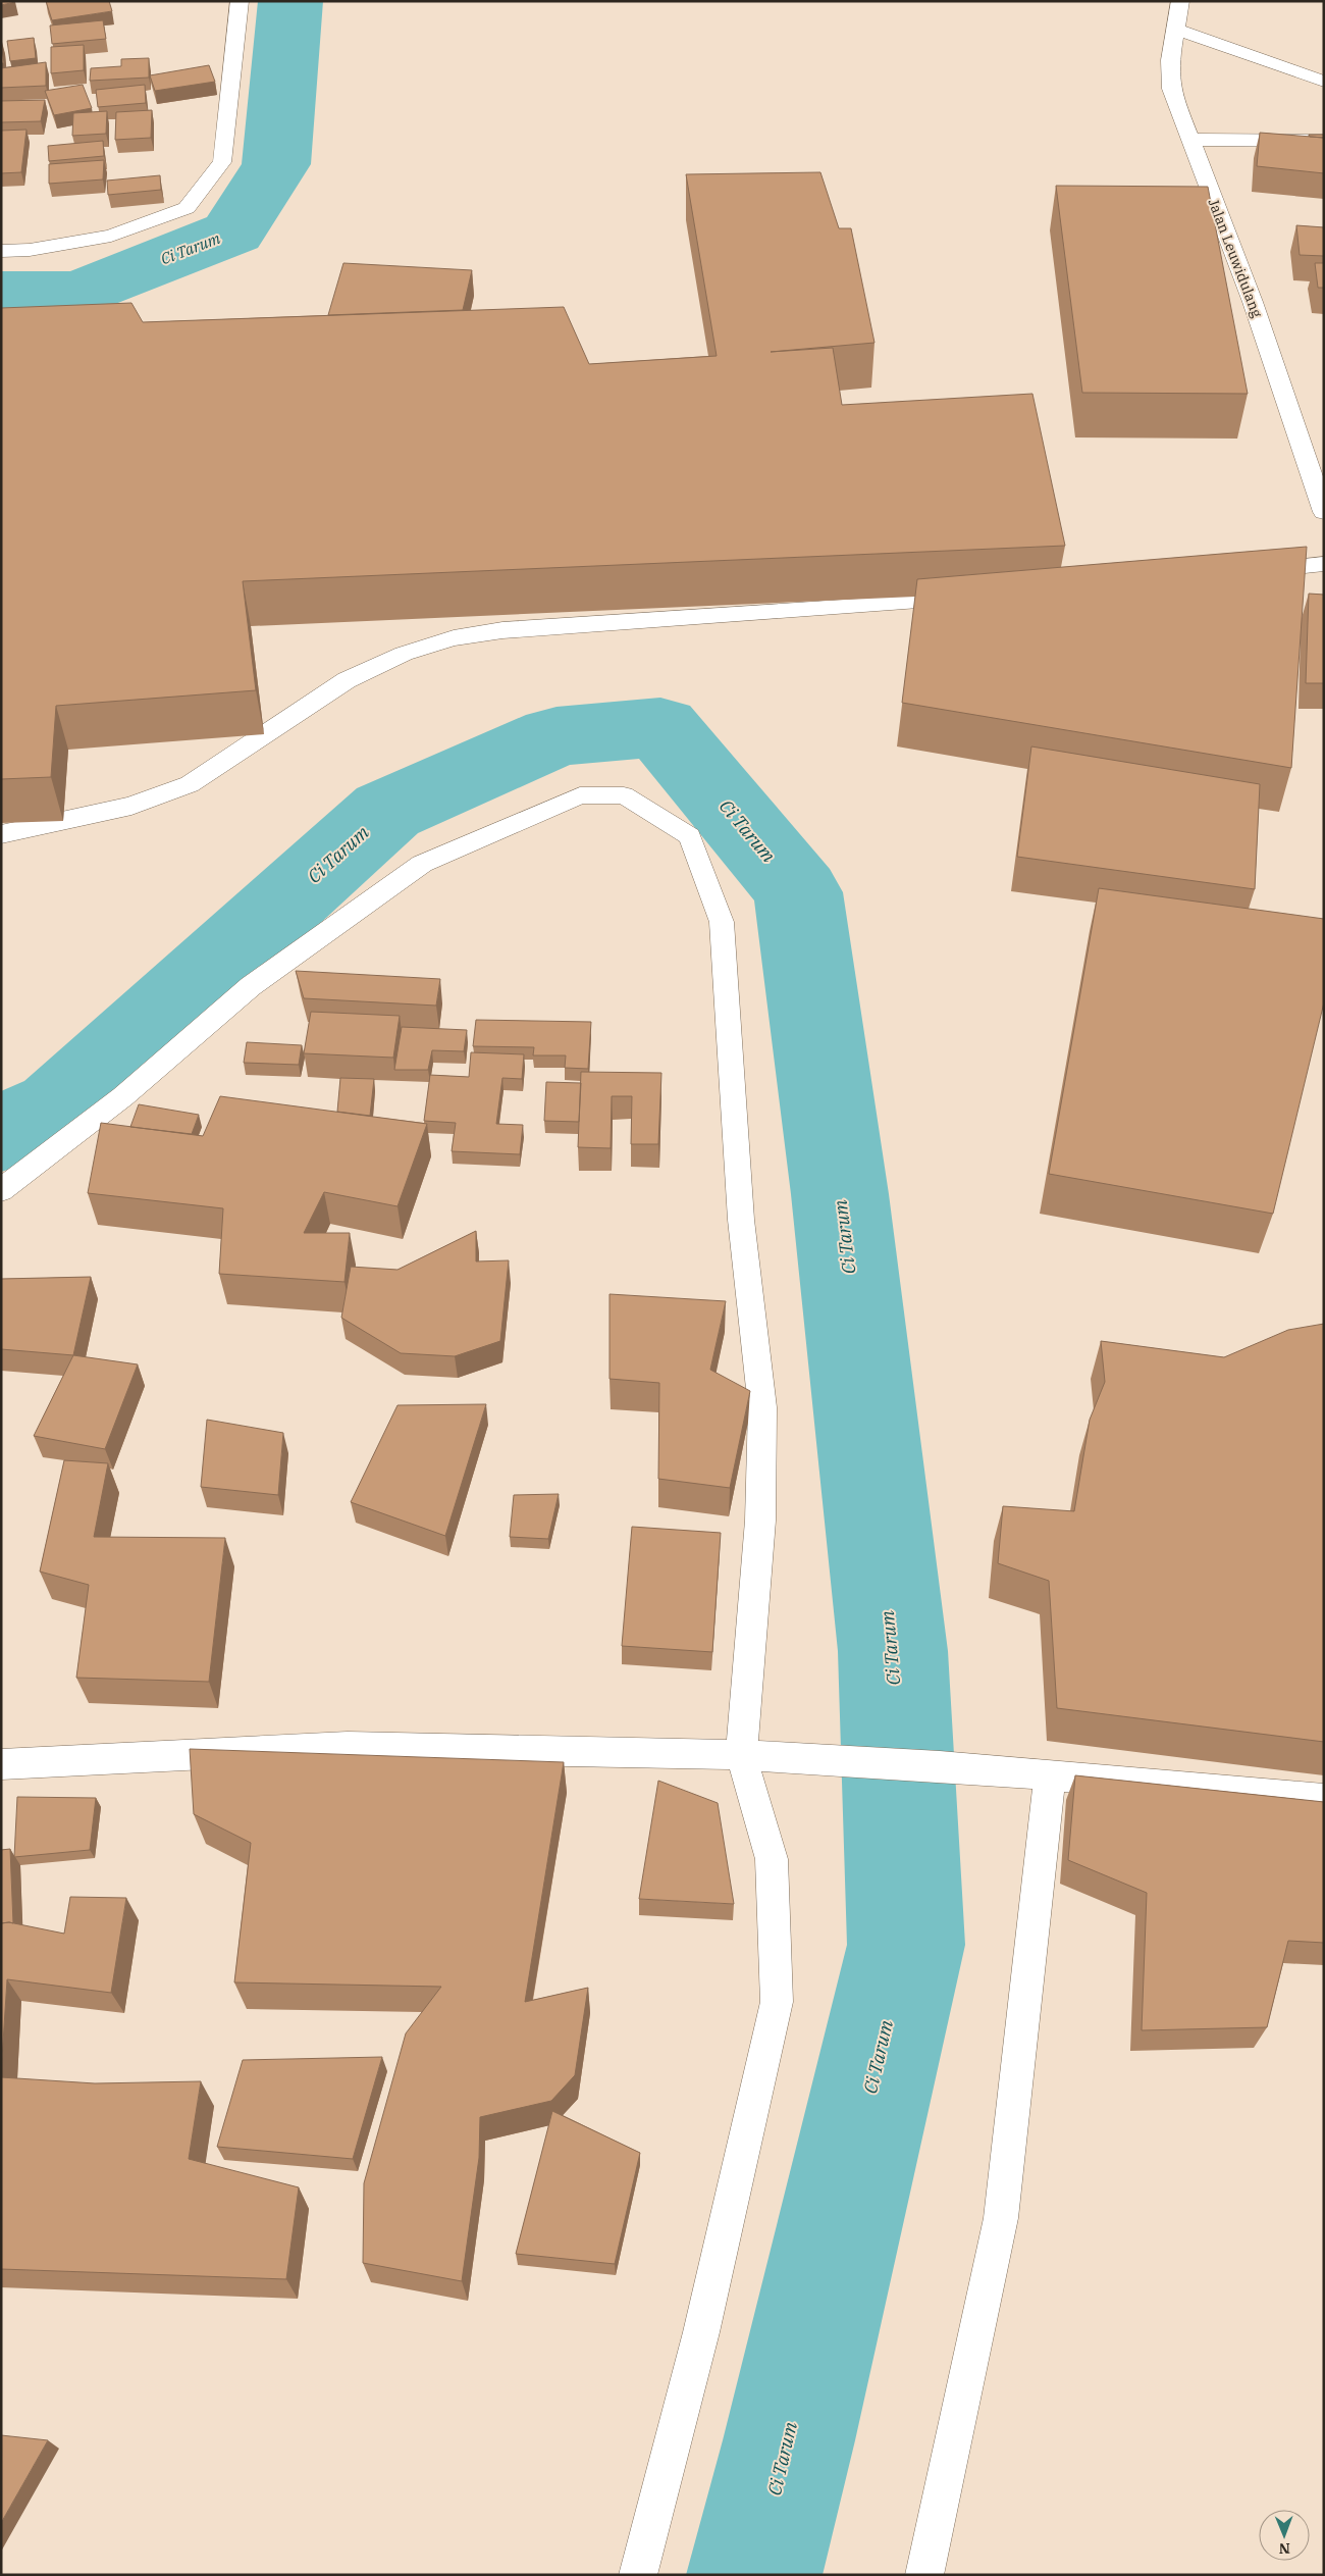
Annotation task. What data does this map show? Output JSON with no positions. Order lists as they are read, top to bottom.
{
  "streets": {
    "street": ["Jalan Leuwidulang"]
  },
  "water": ["Ci Tarum"],
  "north": "bottom"
}
